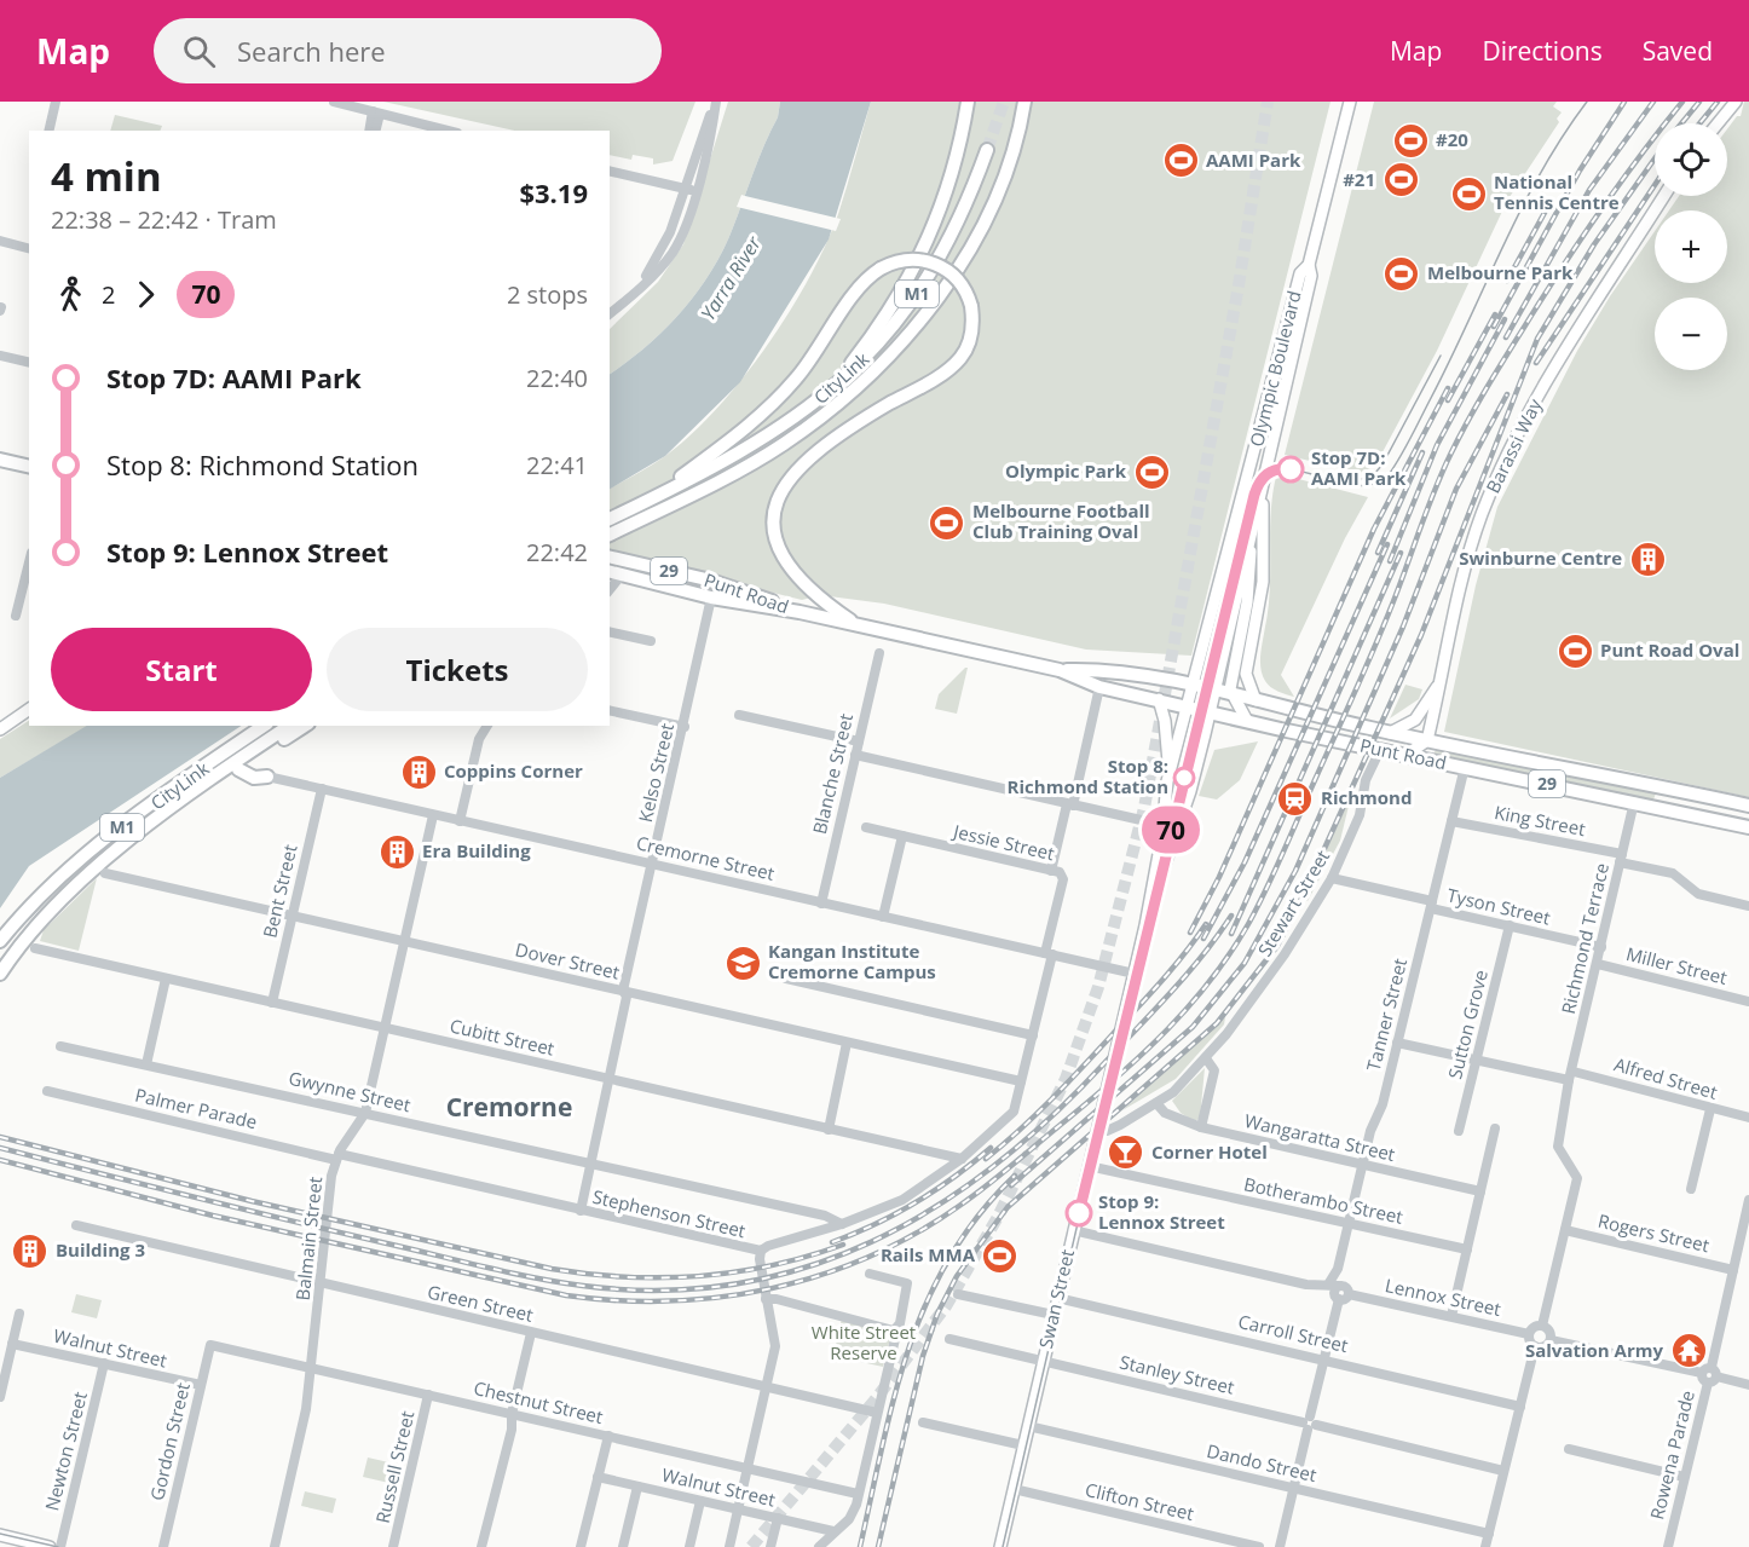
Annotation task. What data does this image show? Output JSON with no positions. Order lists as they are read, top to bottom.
{
  "streets": {
    "highway": [
      "M1",
      "CityLink",
      "29",
      "Punt Road"
    ],
    "main road": ["Olympic Boulevard", "Barassi Way", "Swan Street"],
    "street": [
      "Kelso Street",
      "Blanche Street",
      "King Street",
      "Jessie Street",
      "Cremorne Street",
      "Bent Street",
      "Stewart Street",
      "Tyson Street",
      "Richmond Terrace",
      "Dover Street",
      "Miller Street",
      "Tanner Street",
      "Sutton Grove",
      "Cubitt Street",
      "Alfred Street",
      "Gwynne Street",
      "Palmer Parade",
      "Wangaratta Street",
      "Botherambo Street",
      "Stephenson Street",
      "Rogers Street",
      "Balmain Street",
      "Lennox Street",
      "Green Street",
      "Carroll Street",
      "Walnut Street",
      "Stanley Street",
      "Chestnut Street",
      "Gordon Street",
      "Newton Street",
      "Rowena Parade",
      "Dando Street",
      "Russell Street",
      "Clifton Street"
    ]
  },
  "crossings": [
    ["M1", "CityLink"],
    ["Olympic Boulevard", "Punt Road"],
    ["Olympic Boulevard", "Swan Street"],
    ["Barassi Way", "Punt Road"],
    ["Punt Road", "Kelso Street"],
    ["Punt Road", "Stewart Street"],
    ["Punt Road", "Richmond Terrace"],
    ["Punt Road", "Tanner Street"],
    ["Punt Road", "Swan Street"],
    ["Kelso Street", "Cremorne Street"],
    ["Kelso Street", "Dover Street"],
    ["Kelso Street", "Cubitt Street"],
    ["Kelso Street", "Gwynne Street"],
    ["Kelso Street", "Stephenson Street"],
    ["Blanche Street", "Cremorne Street"],
    ["King Street", "Richmond Terrace"],
    ["King Street", "Tanner Street"],
    ["Jessie Street", "Cremorne Street"],
    ["Jessie Street", "Stephenson Street"],
    ["Cremorne Street", "Bent Street"],
    ["Cremorne Street", "Stephenson Street"],
    ["Cremorne Street", "Balmain Street"],
    ["Cremorne Street", "Swan Street"],
    ["Bent Street", "Dover Street"],
    ["Bent Street", "Cubitt Street"],
    ["Stewart Street", "Tyson Street"],
    ["Stewart Street", "Wangaratta Street"],
    ["Stewart Street", "Swan Street"],
    ["Tyson Street", "Richmond Terrace"],
    ["Tyson Street", "Tanner Street"],
    ["Tyson Street", "Sutton Grove"],
    ["Richmond Terrace", "Miller Street"],
    ["Richmond Terrace", "Alfred Street"],
    ["Richmond Terrace", "Rogers Street"],
    ["Richmond Terrace", "Lennox Street"],
    ["Dover Street", "Stephenson Street"],
    ["Dover Street", "Balmain Street"],
    ["Tanner Street", "Alfred Street"],
    ["Tanner Street", "Wangaratta Street"],
    ["Tanner Street", "Botherambo Street"],
    ["Tanner Street", "Lennox Street"],
    ["Sutton Grove", "Alfred Street"],
    ["Cubitt Street", "Stephenson Street"],
    ["Cubitt Street", "Balmain Street"],
    ["Gwynne Street", "Stephenson Street"],
    ["Gwynne Street", "Balmain Street"],
    ["Palmer Parade", "Stephenson Street"],
    ["Palmer Parade", "Balmain Street"],
    ["Botherambo Street", "Swan Street"],
    ["Stephenson Street", "Balmain Street"],
    ["Balmain Street", "Green Street"],
    ["Balmain Street", "Chestnut Street"],
    ["Lennox Street", "Swan Street"],
    ["Swan Street", "Carroll Street"],
    ["Swan Street", "Stanley Street"],
    ["Swan Street", "Dando Street"],
    ["Swan Street", "Clifton Street"],
    ["Walnut Street", "Gordon Street"],
    ["Walnut Street", "Newton Street"],
    ["Chestnut Street", "Gordon Street"],
    ["Chestnut Street", "Russell Street"]
  ],
  "districts": ["Cremorne"],
  "water": ["Yarra River"],
  "parks": ["White Street Reserve"],
  "places": {
    "sports": [
      "#20",
      "AAMI Park",
      "#21",
      "National Tennis Centre",
      "Melbourne Park",
      "Olympic Park",
      "Melbourne Football Club Training Oval",
      "Punt Road Oval",
      "Rails MMA"
    ],
    "other": ["Stop 7D: AAMI Park", "Stop 8: Richmond Station", "Stop 9: Lennox Street"],
    "building": [
      "Swinburne Centre",
      "Coppins Corner",
      "Era Building",
      "Building 3"
    ],
    "station": ["Richmond"],
    "school or university": ["Kangan Institute Cremorne Campus"],
    "bar": ["Corner Hotel"],
    "temple": ["Salvation Army"]
  },
  "lines": ["tram line 70"],
  "page": {
    "header": "Map",
    "search": "Search here",
    "nav": ["Map", "Directions", "Saved"],
    "on_map": "70",
    "map_buttons": ["+", "−"],
    "heading": ["4 min", "22:38 – 22:42 · Tram", "$3.19"],
    "legs": ["2", "70", "2 stops"],
    "list": [
      {
        "name": "Stop 7D: AAMI Park",
        "value": "22:40"
      },
      {
        "name": "Stop 8: Richmond Station",
        "value": "22:41"
      },
      {
        "name": "Stop 9: Lennox Street",
        "value": "22:42"
      }
    ],
    "buttons": ["Start", "Tickets"]
  }
}
